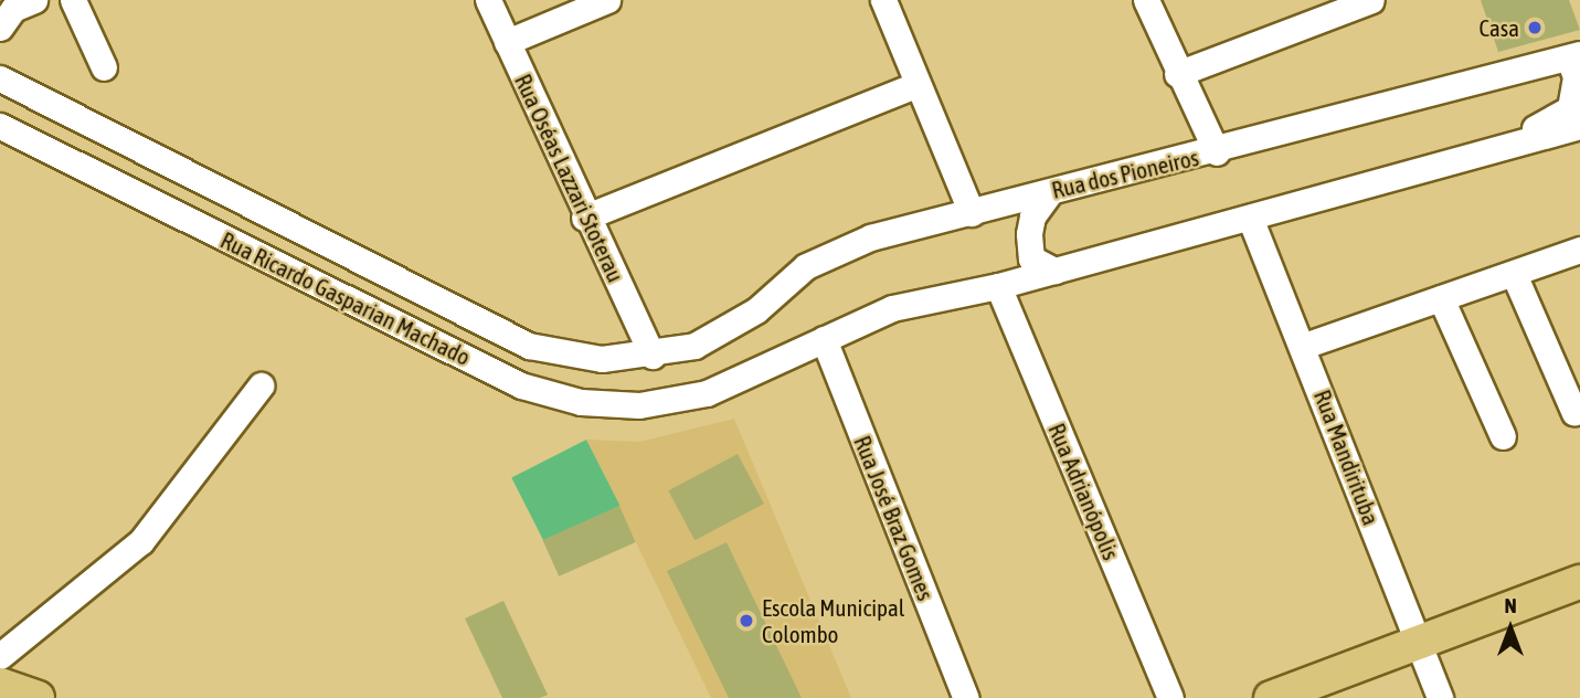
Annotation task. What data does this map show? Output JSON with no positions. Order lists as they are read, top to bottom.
{
  "streets": {
    "street": [
      "Rua dos Pioneiros",
      "Rua Oséas Lazzari Stoterau",
      "Rua Ricardo Gasparian Machado",
      "Rua Mandirituba",
      "Rua Adrianópolis",
      "Rua José Braz Gomes"
    ]
  },
  "crossings": [
    ["Rua dos Pioneiros", "Rua Ricardo Gasparian Machado"],
    ["Rua Oséas Lazzari Stoterau", "Rua Ricardo Gasparian Machado"],
    ["Rua Ricardo Gasparian Machado", "Rua José Braz Gomes"]
  ],
  "places": ["Casa", "Escola Municipal Colombo"],
  "north": "top"
}
